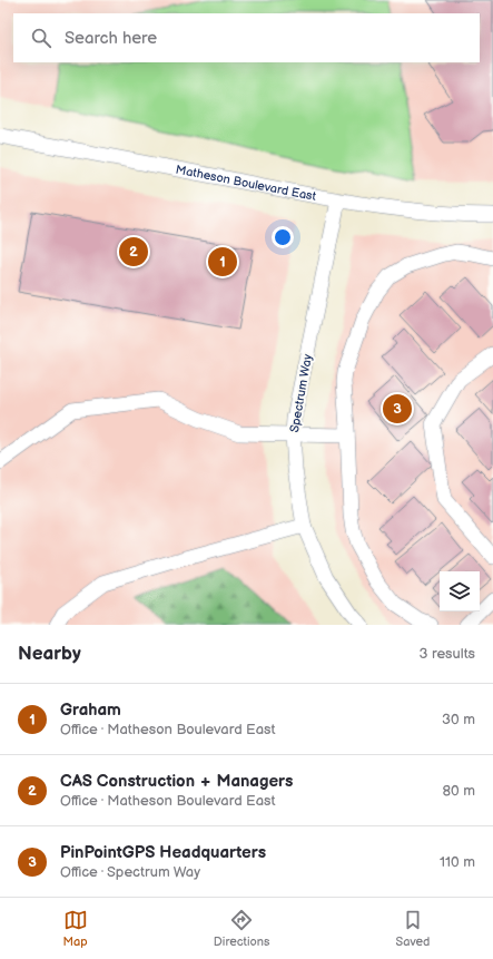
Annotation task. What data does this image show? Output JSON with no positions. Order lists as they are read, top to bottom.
{
  "streets": {
    "street": ["Matheson Boulevard East", "Spectrum Way"]
  },
  "crossings": [
    ["Matheson Boulevard East", "Spectrum Way"]
  ],
  "page": {
    "search": "Search here",
    "pins": ["2", "1", "3"],
    "heading": ["Nearby", "3 results"],
    "list": [
      {
        "mark": "1",
        "name": "Graham",
        "note": "Office · Matheson Boulevard East",
        "value": "30 m"
      },
      {
        "mark": "2",
        "name": "CAS Construction + Managers",
        "note": "Office · Matheson Boulevard East",
        "value": "80 m"
      },
      {
        "mark": "3",
        "name": "PinPointGPS Headquarters",
        "note": "Office · Spectrum Way",
        "value": "110 m"
      }
    ],
    "nav": ["Map", "Directions", "Saved"]
  }
}
